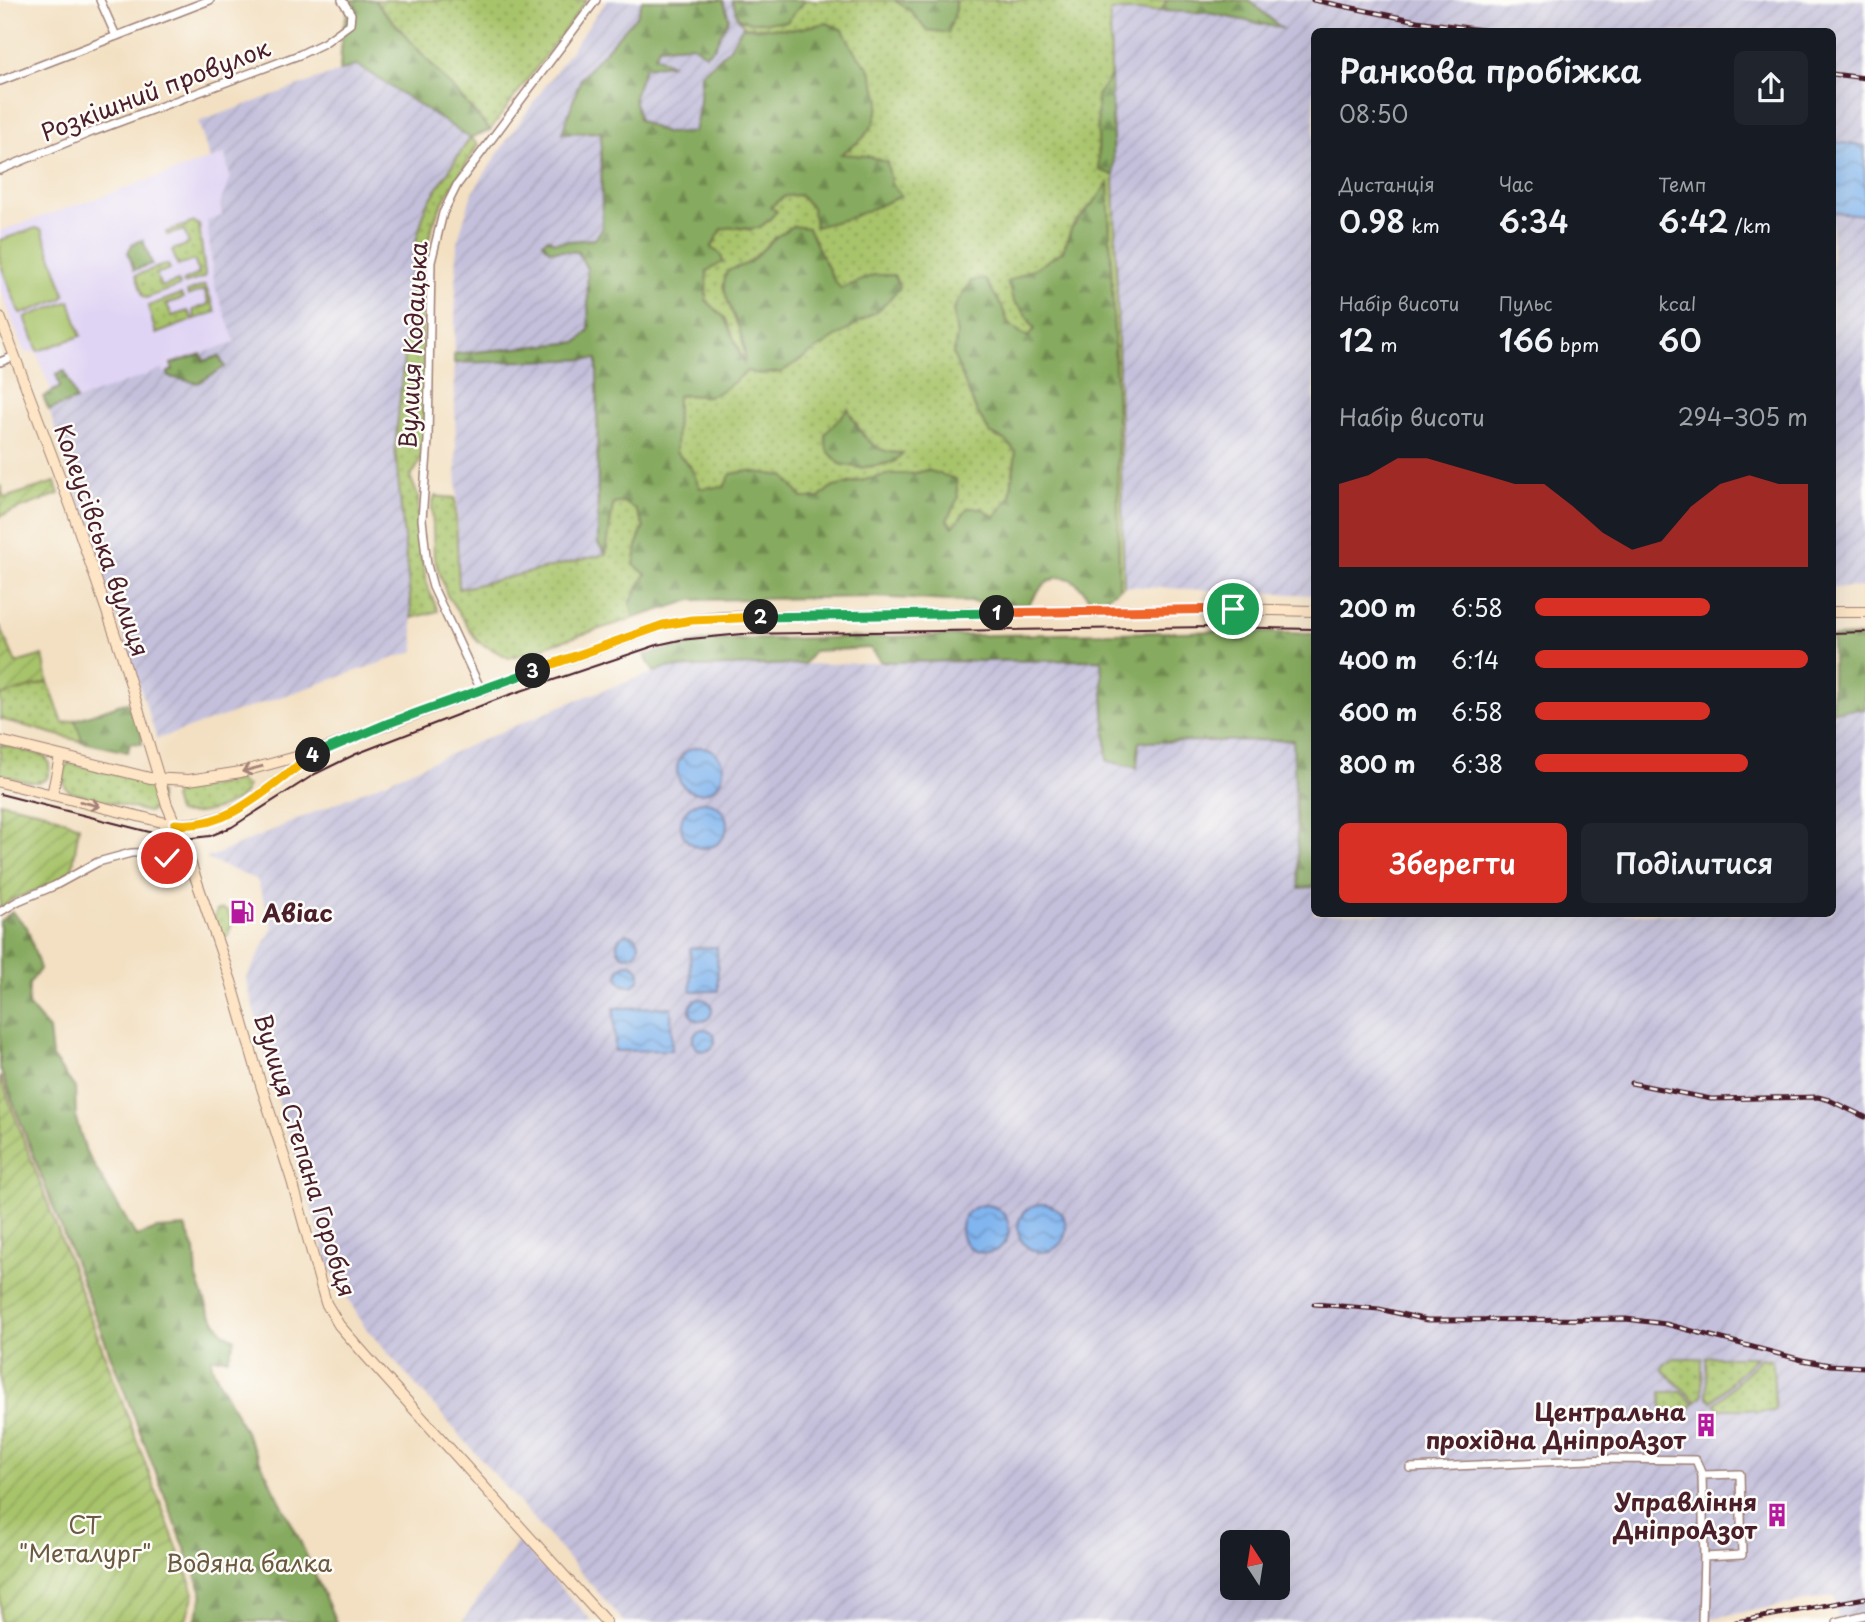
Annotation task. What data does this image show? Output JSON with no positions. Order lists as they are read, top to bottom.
{
  "streets": {
    "street": [
      "Розкішний провулок",
      "Вулиця Кодацька",
      "Колеусівська вулиця",
      "Вулиця Степана Горобця"
    ]
  },
  "crossings": [
    ["Колеусівська вулиця", "Вулиця Степана Горобця"]
  ],
  "parks": ["СТ \"Металург\"", "Водяна балка"],
  "places": {
    "fuel station": ["Авіас"],
    "building": ["Центральна прохідна ДніпроАзот", "Управління ДніпроАзот"]
  },
  "north": "top",
  "page": {
    "heading": ["Ранкова пробіжка", "08:50"],
    "stats": [
      ["Дистанція", "0.98 km"],
      ["Час", "6:34"],
      ["Темп", "6:42 /km"],
      ["Набір висоти", "12 m"],
      ["Пульс", "166 bpm"],
      ["kcal", "60"]
    ],
    "chart": ["Набір висоти", "294–305 m"],
    "list": [
      {
        "name": "200 m",
        "note": "6:58"
      },
      {
        "name": "400 m",
        "note": "6:14"
      },
      {
        "name": "600 m",
        "note": "6:58"
      },
      {
        "name": "800 m",
        "note": "6:38"
      }
    ],
    "pins": [
      "1",
      "2",
      "3",
      "4"
    ],
    "buttons": ["Зберегти", "Поділитися"]
  }
}
